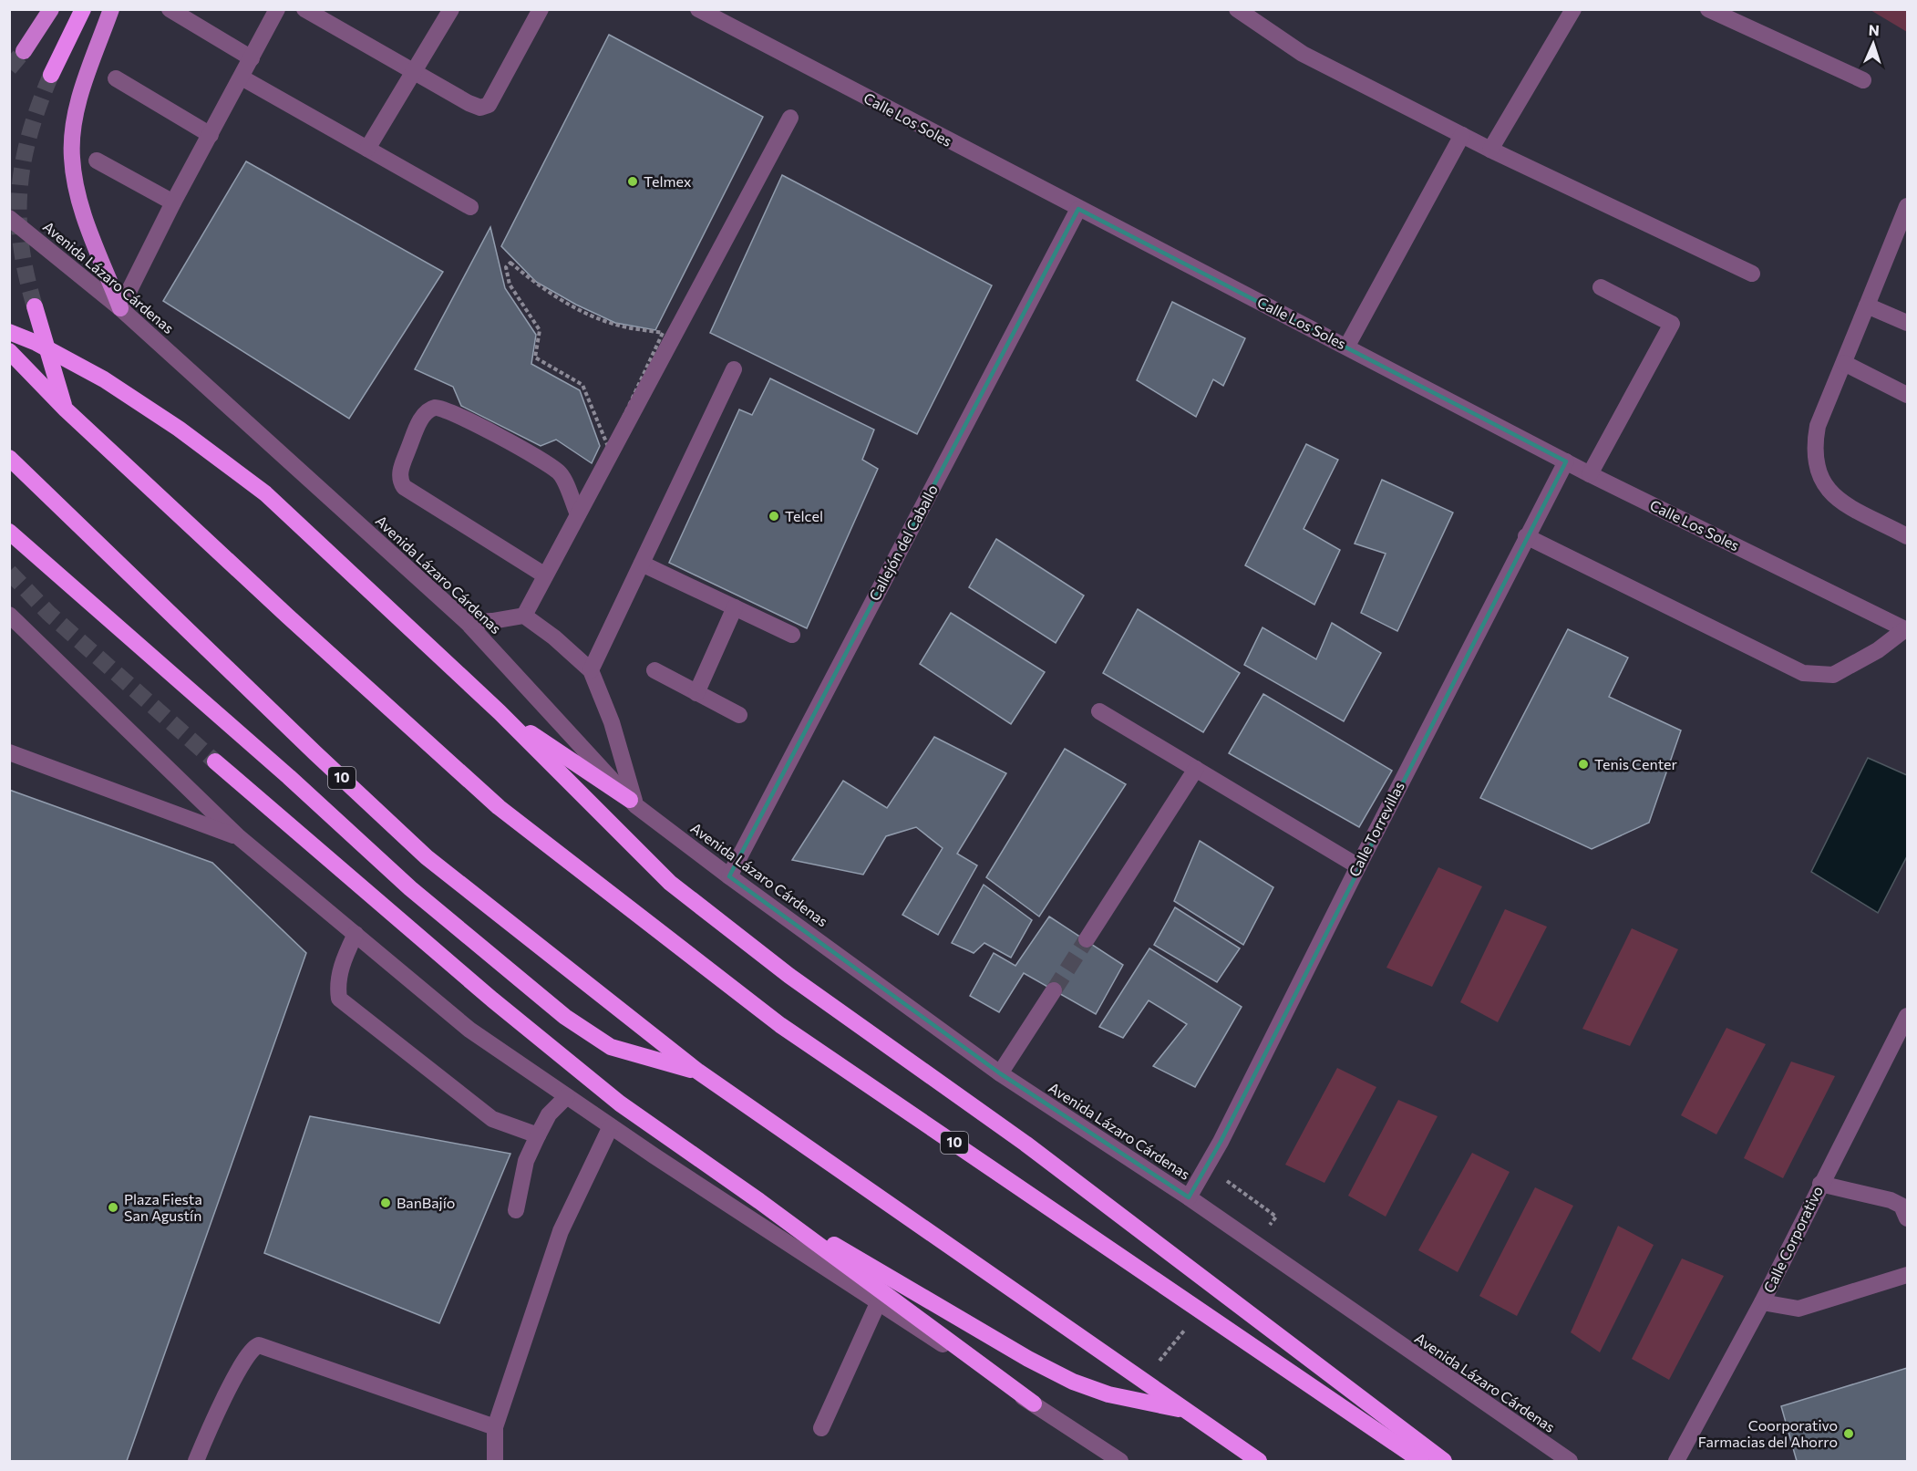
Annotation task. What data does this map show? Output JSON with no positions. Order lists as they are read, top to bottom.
{
  "streets": {
    "highway": ["10"],
    "street": [
      "Calle Los Soles",
      "Avenida Lázaro Cárdenas",
      "Callejón del Caballo",
      "Calle Torrevillas",
      "Calle Corporativo"
    ]
  },
  "crossings": [
    ["Calle Los Soles", "Callejón del Caballo"],
    ["Calle Los Soles", "Calle Torrevillas"],
    ["Avenida Lázaro Cárdenas", "Callejón del Caballo"],
    ["Avenida Lázaro Cárdenas", "Calle Torrevillas"]
  ],
  "places": [
    "Telmex",
    "Telcel",
    "Tenis Center",
    "BanBajío",
    "Plaza Fiesta San Agustín",
    "Coorporativo Farmacias del Ahorro"
  ],
  "north": "top"
}
